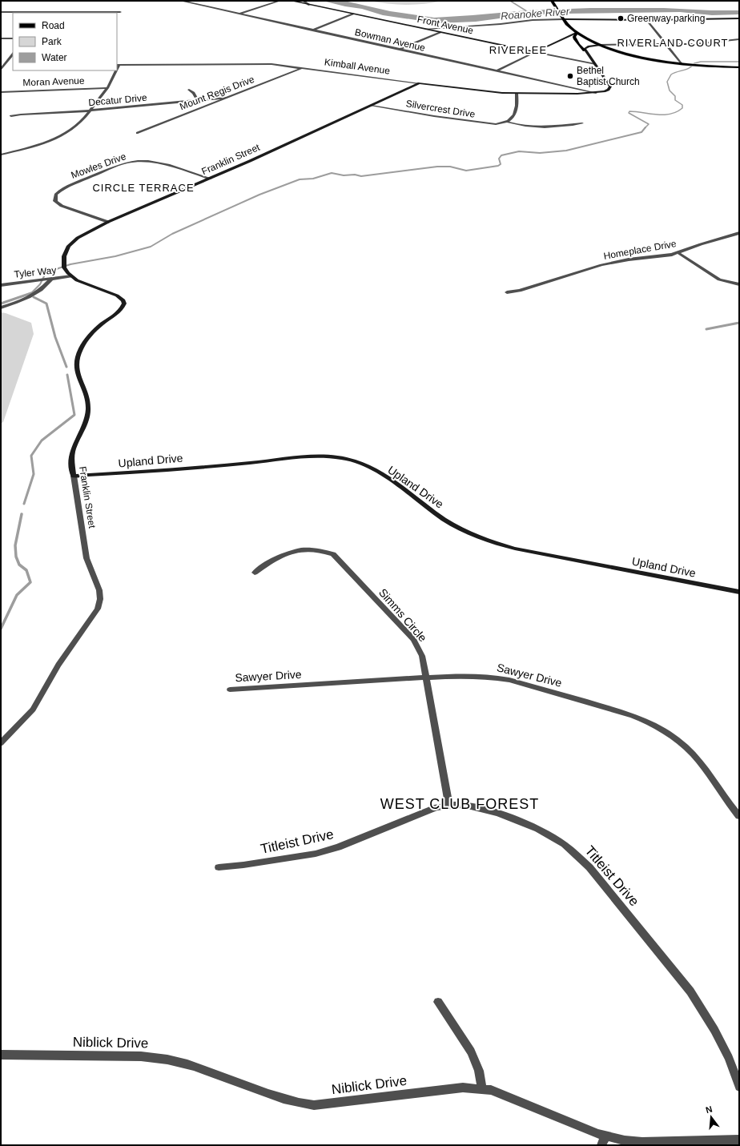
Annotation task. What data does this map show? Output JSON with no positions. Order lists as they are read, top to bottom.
{
  "streets": {
    "street": [
      "Front Avenue",
      "Bowman Avenue",
      "Kimball Avenue",
      "Moran Avenue",
      "Mount Regis Drive",
      "Decatur Drive",
      "Silvercrest Drive",
      "Franklin Street",
      "Mowles Drive",
      "Homeplace Drive",
      "Tyler Way",
      "Upland Drive",
      "Simms Circle",
      "Sawyer Drive",
      "Titleist Drive",
      "Niblick Drive"
    ]
  },
  "crossings": [
    ["Front Avenue", "Kimball Avenue"],
    ["Bowman Avenue", "Kimball Avenue"],
    ["Kimball Avenue", "Mount Regis Drive"],
    ["Kimball Avenue", "Franklin Street"],
    ["Mount Regis Drive", "Decatur Drive"],
    ["Silvercrest Drive", "Franklin Street"],
    ["Franklin Street", "Mowles Drive"],
    ["Franklin Street", "Tyler Way"],
    ["Franklin Street", "Upland Drive"],
    ["Simms Circle", "Sawyer Drive"],
    ["Simms Circle", "Titleist Drive"]
  ],
  "districts": [
    "RIVERLAND COURT",
    "RIVERLEE",
    "CIRCLE TERRACE",
    "WEST CLUB FOREST"
  ],
  "water": ["Roanoke River"],
  "places": ["Greenway parking", "Bethel Baptist Church"],
  "legend": ["Road", "Park", "Water"],
  "north": "top"
}
